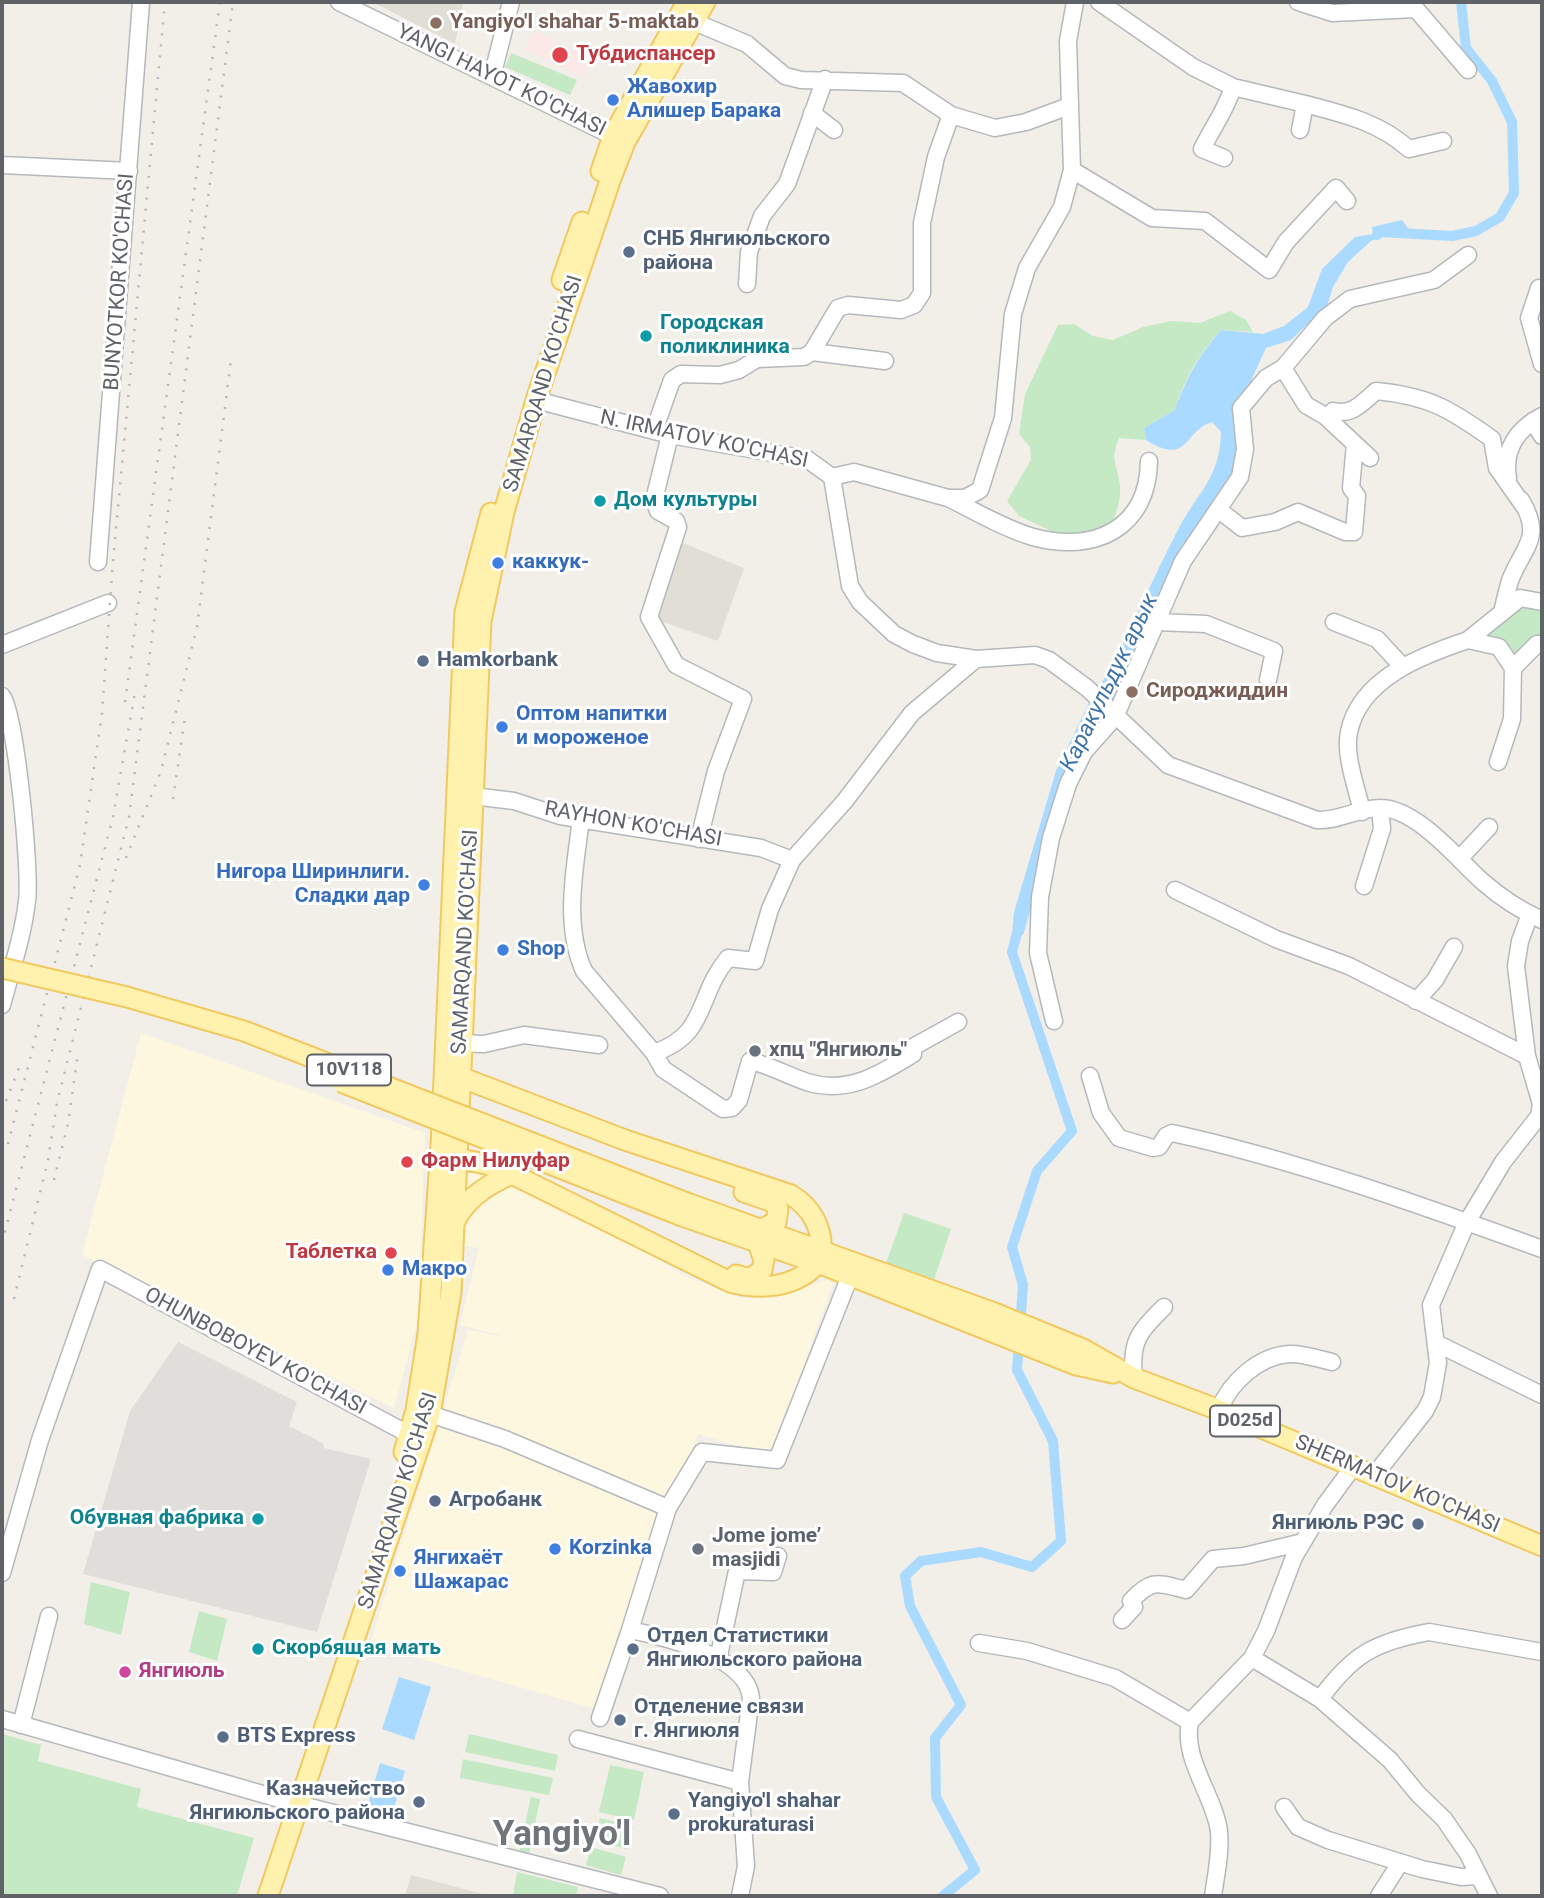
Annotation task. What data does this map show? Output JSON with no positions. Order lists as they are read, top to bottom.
{
  "streets": {
    "main road": [
      "SAMARQAND KO'CHASI",
      "10V118",
      "D025d",
      "SHERMATOV KO'CHASI"
    ],
    "street": [
      "YANGI HAYOT KO'CHASI",
      "BUNYOTKOR KO'CHASI",
      "N. IRMATOV KO'CHASI",
      "RAYHON KO'CHASI",
      "OHUNBOBOYEV KO'CHASI"
    ]
  },
  "crossings": [
    ["YANGI HAYOT KO'CHASI", "SAMARQAND KO'CHASI"],
    ["SAMARQAND KO'CHASI", "N. IRMATOV KO'CHASI"],
    ["SAMARQAND KO'CHASI", "RAYHON KO'CHASI"],
    ["SAMARQAND KO'CHASI", "OHUNBOBOYEV KO'CHASI"],
    ["10V118", "D025d"],
    ["D025d", "SHERMATOV KO'CHASI"]
  ],
  "districts": ["Yangiyo'l"],
  "water": ["Каракульдук арык"],
  "places": [
    "Yangiyo'l shahar 5-maktab",
    "Тубдиспансер",
    "Жавохир Алишер Барака",
    "СНБ Янгиюльского района",
    "Городская поликлиника",
    "Дом культуры",
    "каккук-",
    "Hamkorbank",
    "Сироджиддин",
    "Оптом напитки и мороженое",
    "Нигора Ширинлиги. Сладки дар",
    "Shop",
    "хпц \"Янгиюль\"",
    "Фарм Нилуфар",
    "Таблетка",
    "Макро",
    "Агробанк",
    "Обувная фабрика",
    "Янгиюль РЭС",
    "Korzinka",
    "Jome jome’ masjidi",
    "Янгихаёт Шажарас",
    "Скорбящая мать",
    "Отдел Статистики Янгиюльского района",
    "Янгиюль",
    "Отделение связи г. Янгиюля",
    "BTS Express",
    "Казначейство Янгиюльского района",
    "Yangiyo'l shahar prokuraturasi"
  ]
}
